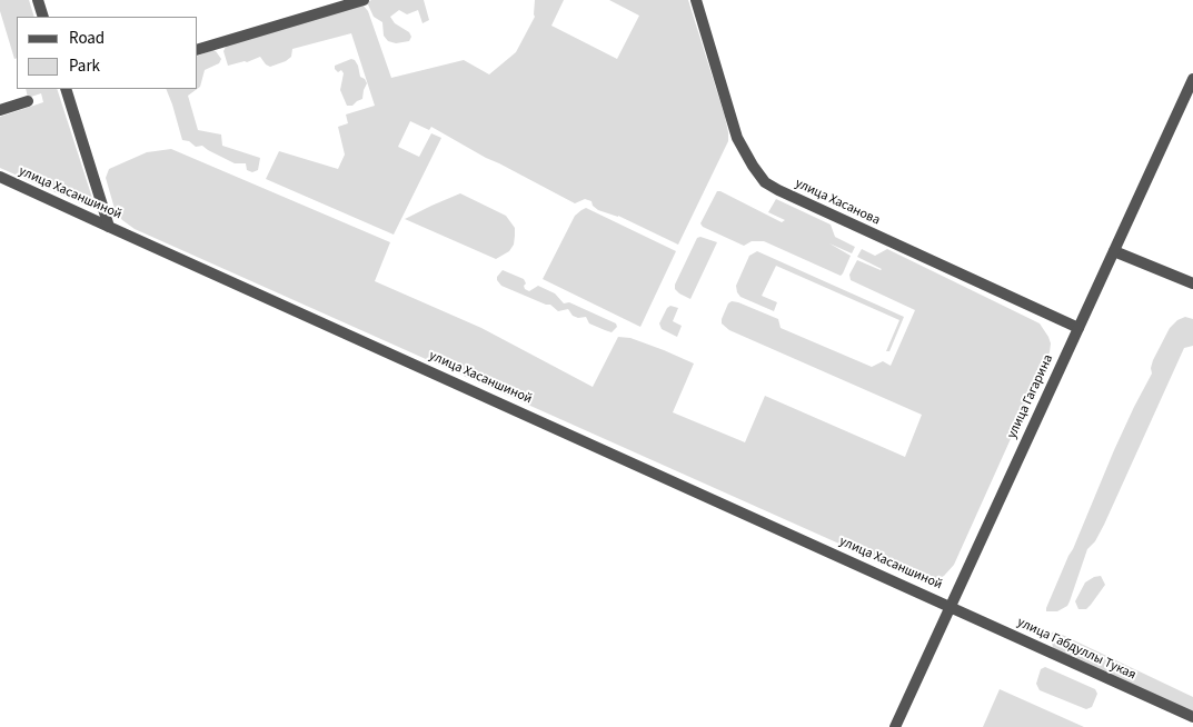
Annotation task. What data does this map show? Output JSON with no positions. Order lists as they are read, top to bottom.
{
  "streets": {
    "street": [
      "улица Хасаншиной",
      "улица Хасанова",
      "улица Гагарина",
      "улица Габдуллы Тукая"
    ]
  },
  "crossings": [
    ["улица Хасаншиной", "улица Гагарина"],
    ["улица Хасаншиной", "улица Габдуллы Тукая"],
    ["улица Хасанова", "улица Гагарина"],
    ["улица Гагарина", "улица Габдуллы Тукая"]
  ],
  "legend": ["Road", "Park"]
}
